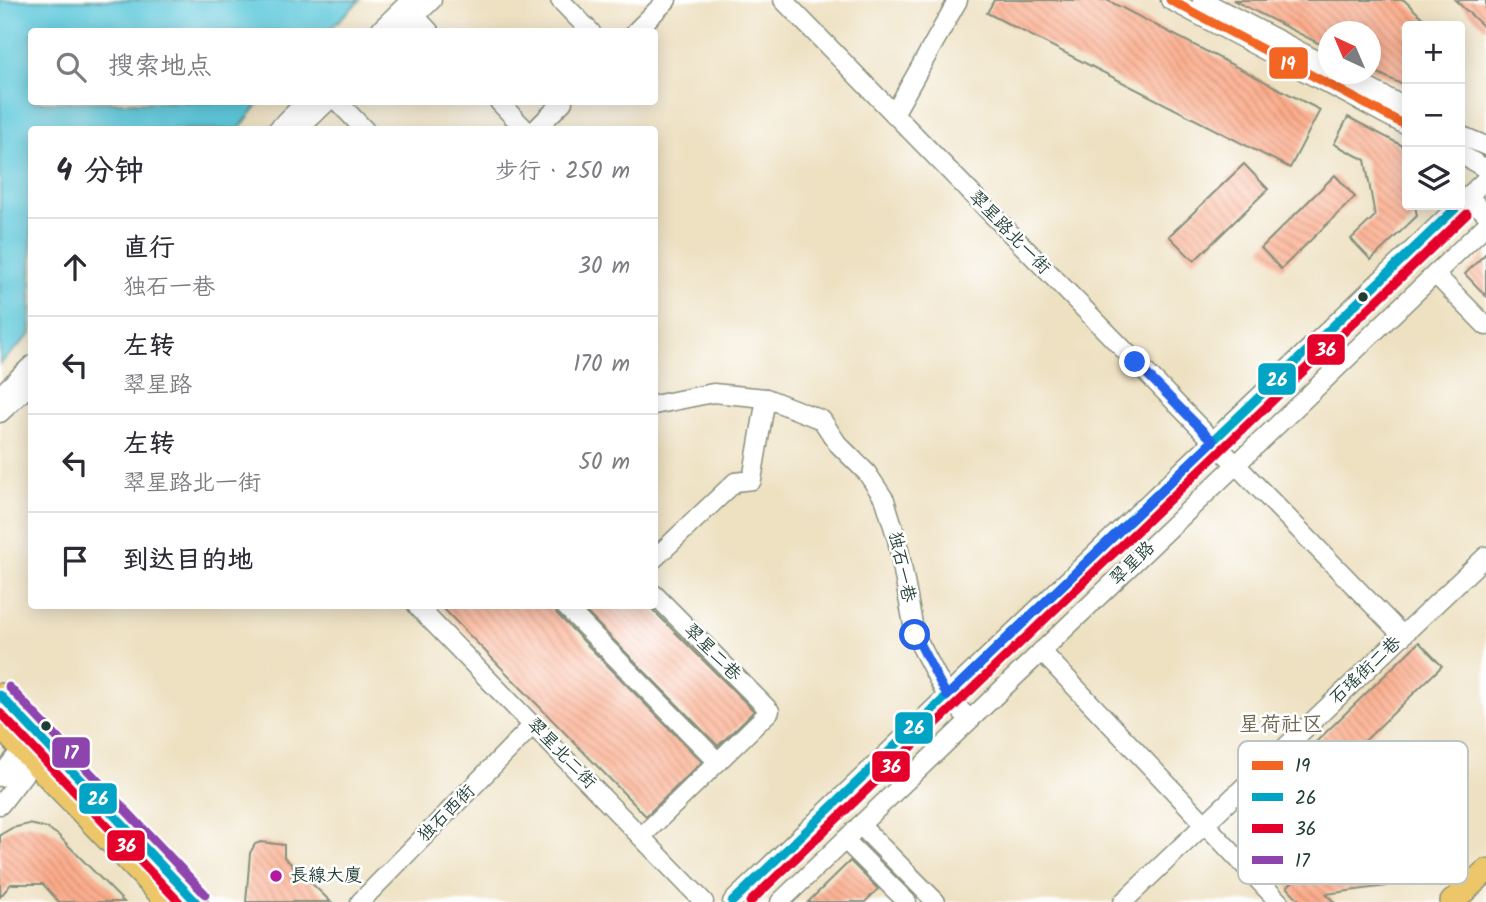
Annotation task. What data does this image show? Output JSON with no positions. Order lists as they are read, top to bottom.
{
  "streets": {
    "street": [
      "翠星路北一街",
      "翠星路",
      "独石一巷",
      "翠星二巷",
      "石瑶街二巷",
      "翠星北二街",
      "独石西街"
    ]
  },
  "crossings": [
    ["翠星路北一街", "翠星路"],
    ["翠星路北一街", "石瑶街二巷"],
    ["翠星路", "独石一巷"],
    ["翠星北二街", "独石西街"]
  ],
  "districts": ["星荷社区"],
  "places": ["長線大廈"],
  "lines": [
    "transit line 19",
    "transit line 26",
    "transit line 36",
    "transit line 17"
  ],
  "legend": [
    "19",
    "26",
    "36",
    "17"
  ],
  "north": "top left",
  "page": {
    "map_buttons": ["+", "−"],
    "search": "搜索地点",
    "heading": ["4 分钟", "步行 · 250 m"],
    "list": [
      ["直行", "独石一巷", "30 m"],
      ["左转", "翠星路", "170 m"],
      ["左转", "翠星路北一街", "50 m"],
      "到达目的地"
    ]
  }
}
